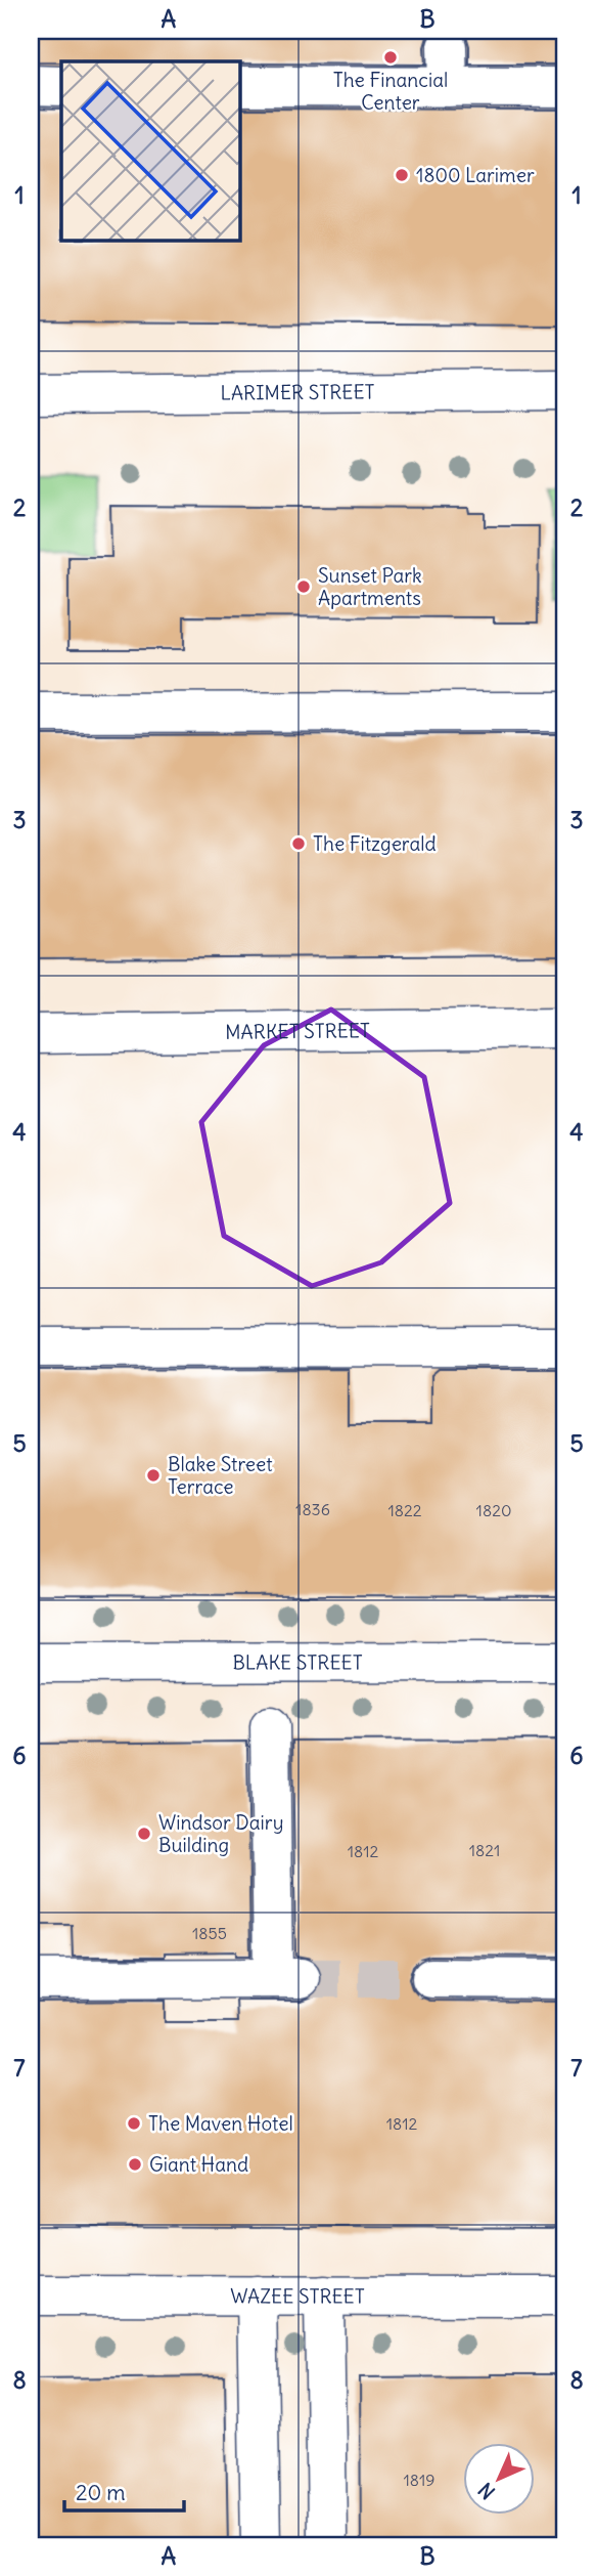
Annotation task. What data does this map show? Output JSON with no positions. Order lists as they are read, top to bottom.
{
  "streets": {
    "street": [
      "LARIMER STREET",
      "MARKET STREET",
      "BLAKE STREET",
      "WAZEE STREET"
    ]
  },
  "places": [
    "The Financial Center",
    "1800 Larimer",
    "Sunset Park Apartments",
    "The Fitzgerald",
    "Blake Street Terrace",
    "Windsor Dairy Building",
    "The Maven Hotel",
    "Giant Hand"
  ],
  "house_numbers": [
    "1836",
    "1822",
    "1820",
    "1821",
    "1812",
    "1855",
    "1812",
    "1819"
  ],
  "scale_bar": "20 m",
  "north": "bottom left",
  "grid": {
    "columns": ["A", "B"],
    "rows": [
      "1",
      "2",
      "3",
      "4",
      "5",
      "6",
      "7",
      "8"
    ]
  }
}
